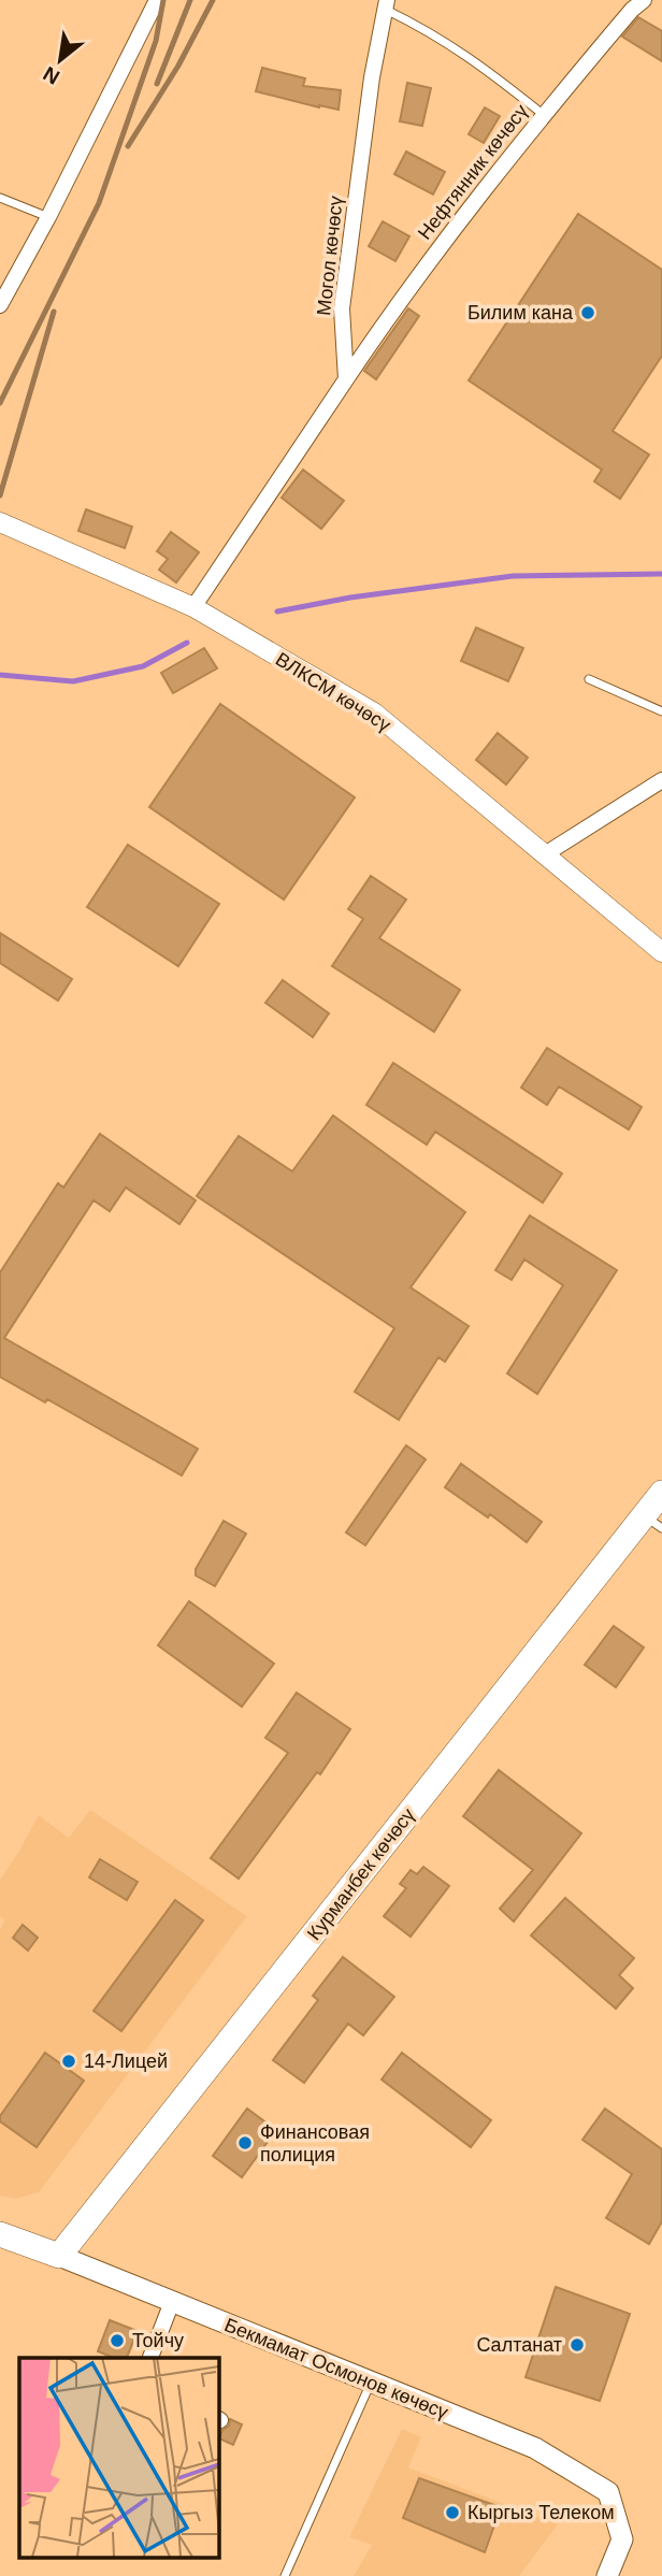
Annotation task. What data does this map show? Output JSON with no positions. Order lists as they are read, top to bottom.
{
  "streets": {
    "main road": ["Курманбек көчөсү", "Бекмамат Осмонов көчөсү"],
    "street": ["Нефтянник көчөсү", "Могол көчөсү", "ВЛКСМ көчөсү"]
  },
  "crossings": [
    ["Нефтянник көчөсү", "Могол көчөсү"],
    ["Курманбек көчөсү", "Бекмамат Осмонов көчөсү"]
  ],
  "places": [
    "Билим кана",
    "14-Лицей",
    "Финансовая полиция",
    "Тойчу",
    "Салтанат",
    "Кыргыз Телеком"
  ],
  "north": "bottom left"
}
